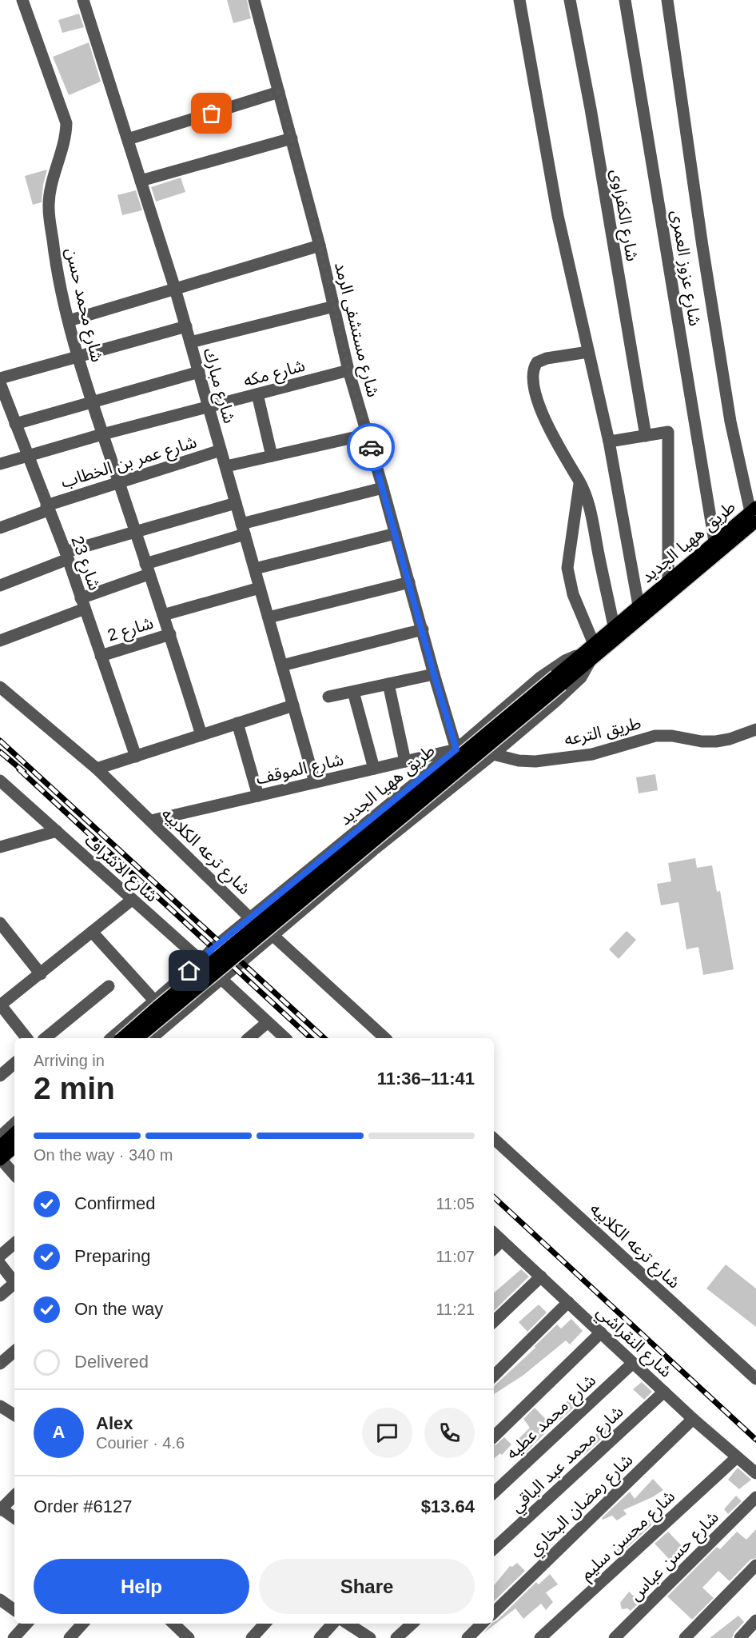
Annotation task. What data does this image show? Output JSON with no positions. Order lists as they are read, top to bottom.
{
  "streets": {
    "main road": ["طريق ههيا الجديد"],
    "street": [
      "شارع الكفراوى",
      "شارع عزوز العمرى",
      "شارع محمد حسن",
      "شارع مستشفى الرمد",
      "شارع مكه",
      "شارع مبارك",
      "شارع عمر بن الخطاب",
      "شارع 23",
      "شارع 2",
      "طريق الترعه",
      "شارع الموقف",
      "شارع ترعه الكلابيه",
      "شارع الاشراف",
      "شارع النقراشي",
      "شارع محمد عطيه",
      "شارع محمد عبد الباقي",
      "شارع رمضان البخاري",
      "شارع محسن سليم",
      "شارع حسن عباس"
    ]
  },
  "crossings": [
    ["شارع عزوز العمرى", "طريق ههيا الجديد"],
    ["شارع محمد حسن", "شارع مكه"],
    ["شارع محمد حسن", "شارع عمر بن الخطاب"],
    ["شارع محمد حسن", "شارع 2"],
    ["شارع مستشفى الرمد", "شارع مكه"],
    ["شارع مستشفى الرمد", "طريق ههيا الجديد"],
    ["شارع مستشفى الرمد", "طريق الترعه"],
    ["شارع مستشفى الرمد", "شارع الموقف"],
    ["شارع مكه", "شارع مبارك"],
    ["شارع مكه", "شارع 23"],
    ["شارع مبارك", "شارع عمر بن الخطاب"],
    ["شارع مبارك", "شارع الموقف"],
    ["شارع عمر بن الخطاب", "شارع 23"],
    ["طريق ههيا الجديد", "طريق الترعه"],
    ["طريق ههيا الجديد", "شارع الموقف"],
    ["طريق ههيا الجديد", "شارع ترعه الكلابيه"],
    ["طريق ههيا الجديد", "شارع الاشراف"],
    ["شارع 23", "شارع 2"],
    ["طريق الترعه", "شارع الموقف"],
    ["شارع الموقف", "شارع ترعه الكلابيه"],
    ["شارع النقراشي", "شارع محمد عطيه"],
    ["شارع النقراشي", "شارع محمد عبد الباقي"],
    ["شارع النقراشي", "شارع رمضان البخاري"],
    ["شارع النقراشي", "شارع محسن سليم"]
  ],
  "page": {
    "heading": ["2 min", "Arriving in", "11:36–11:41"],
    "panel": [
      "Alex",
      "Courier · 4.6",
      "Order #6127",
      "$13.64"
    ],
    "bar": "On the way · 340 m",
    "list": [
      ["Confirmed", "11:05"],
      ["Preparing", "11:07"],
      ["On the way", "11:21"],
      "Delivered"
    ],
    "round": "A",
    "buttons": ["Help", "Share"]
  }
}
